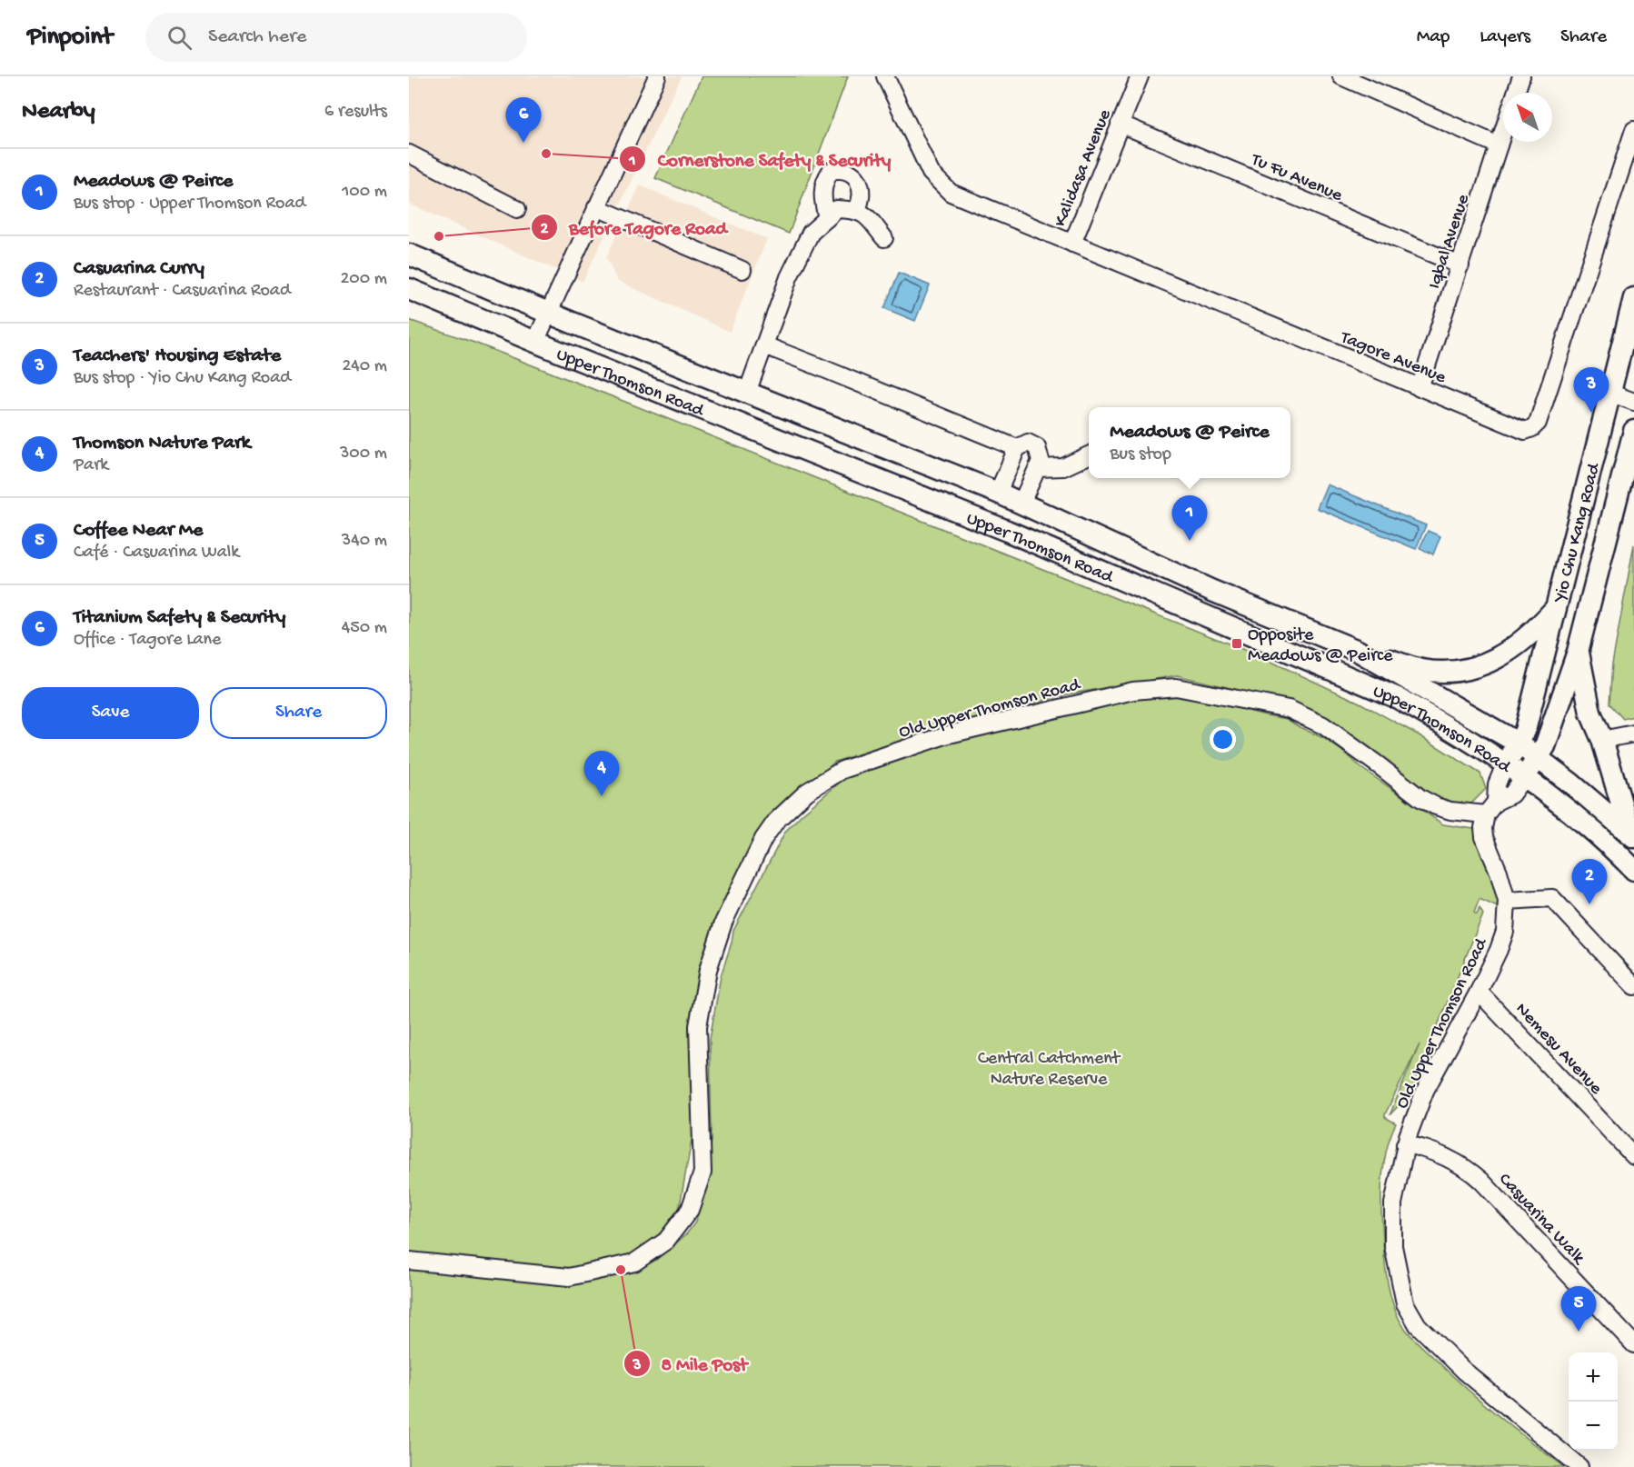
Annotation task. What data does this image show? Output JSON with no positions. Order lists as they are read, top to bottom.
{
  "streets": {
    "main road": ["Upper Thomson Road", "Yio Chu Kang Road"],
    "street": [
      "Kalidasa Avenue",
      "Tu Fu Avenue",
      "Iqbal Avenue",
      "Tagore Avenue",
      "Old Upper Thomson Road",
      "Nemesu Avenue",
      "Casuarina Walk"
    ]
  },
  "crossings": [
    ["Kalidasa Avenue", "Tu Fu Avenue"],
    ["Kalidasa Avenue", "Tagore Avenue"],
    ["Tu Fu Avenue", "Iqbal Avenue"],
    ["Iqbal Avenue", "Tagore Avenue"],
    ["Upper Thomson Road", "Yio Chu Kang Road"],
    ["Upper Thomson Road", "Old Upper Thomson Road"],
    ["Yio Chu Kang Road", "Old Upper Thomson Road"],
    ["Old Upper Thomson Road", "Nemesu Avenue"],
    ["Old Upper Thomson Road", "Casuarina Walk"]
  ],
  "parks": ["Central Catchment Nature Reserve"],
  "places": {
    "other": ["Cornerstone Safety & Security", "Before Tagore Road", "8 Mile Post"],
    "transit": ["Opposite Meadows @ Peirce"]
  },
  "north": "top left",
  "page": {
    "header": "Pinpoint",
    "search": "Search here",
    "nav": ["Map", "Layers", "Share"],
    "heading": ["Nearby", "6 results"],
    "pins": [
      "6",
      "3",
      "1",
      "4",
      "2",
      "5"
    ],
    "list": [
      {
        "mark": "1",
        "name": "Meadows @ Peirce",
        "note": "Bus stop · Upper Thomson Road",
        "value": "100 m"
      },
      {
        "mark": "2",
        "name": "Casuarina Curry",
        "note": "Restaurant · Casuarina Road",
        "value": "200 m"
      },
      {
        "mark": "3",
        "name": "Teachers' Housing Estate",
        "note": "Bus stop · Yio Chu Kang Road",
        "value": "240 m"
      },
      {
        "mark": "4",
        "name": "Thomson Nature Park",
        "note": "Park",
        "value": "300 m"
      },
      {
        "mark": "5",
        "name": "Coffee Near Me",
        "note": "Café · Casuarina Walk",
        "value": "340 m"
      },
      {
        "mark": "6",
        "name": "Titanium Safety & Security",
        "note": "Office · Tagore Lane",
        "value": "450 m"
      }
    ],
    "popup": ["Meadows @ Peirce", "Bus stop"],
    "buttons": ["Save", "Share"],
    "map_buttons": ["+", "−"]
  }
}
